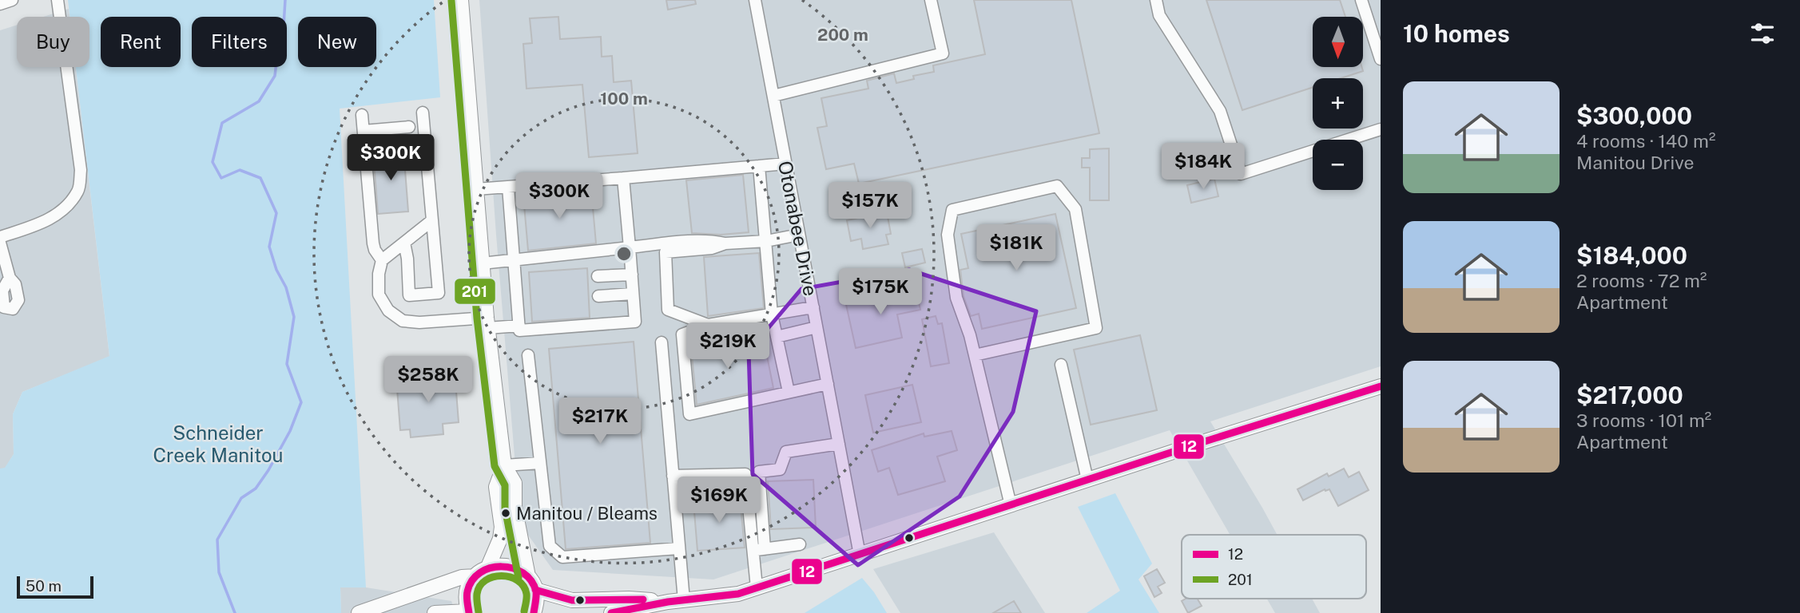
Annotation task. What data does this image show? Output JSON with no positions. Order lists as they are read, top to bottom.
{
  "streets": {
    "street": ["Otonabee Drive"]
  },
  "parks": ["Schneider Creek Manitou"],
  "places": ["Manitou / Bleams"],
  "lines": ["transit line 201", "transit line 12"],
  "legend": ["12", "201"],
  "scale_bar": "50 m",
  "north": "bottom",
  "page": {
    "heading": "10 homes",
    "map_buttons": ["+", "−"],
    "chip": [
      "Buy",
      "Rent",
      "Filters",
      "New"
    ],
    "list": [
      {
        "name": "$300,000",
        "note": "4 rooms · 140 m² · Manitou Drive"
      },
      {
        "name": "$184,000",
        "note": "2 rooms · 72 m² · Apartment"
      },
      {
        "name": "$217,000",
        "note": "3 rooms · 101 m² · Apartment"
      }
    ],
    "price": [
      "$300K",
      "$184K",
      "$300K",
      "$157K",
      "$181K",
      "$175K",
      "$219K",
      "$258K",
      "$217K",
      "$169K"
    ],
    "scale": "50 m"
  },
  "rings": ["200 m", "100 m"]
}
